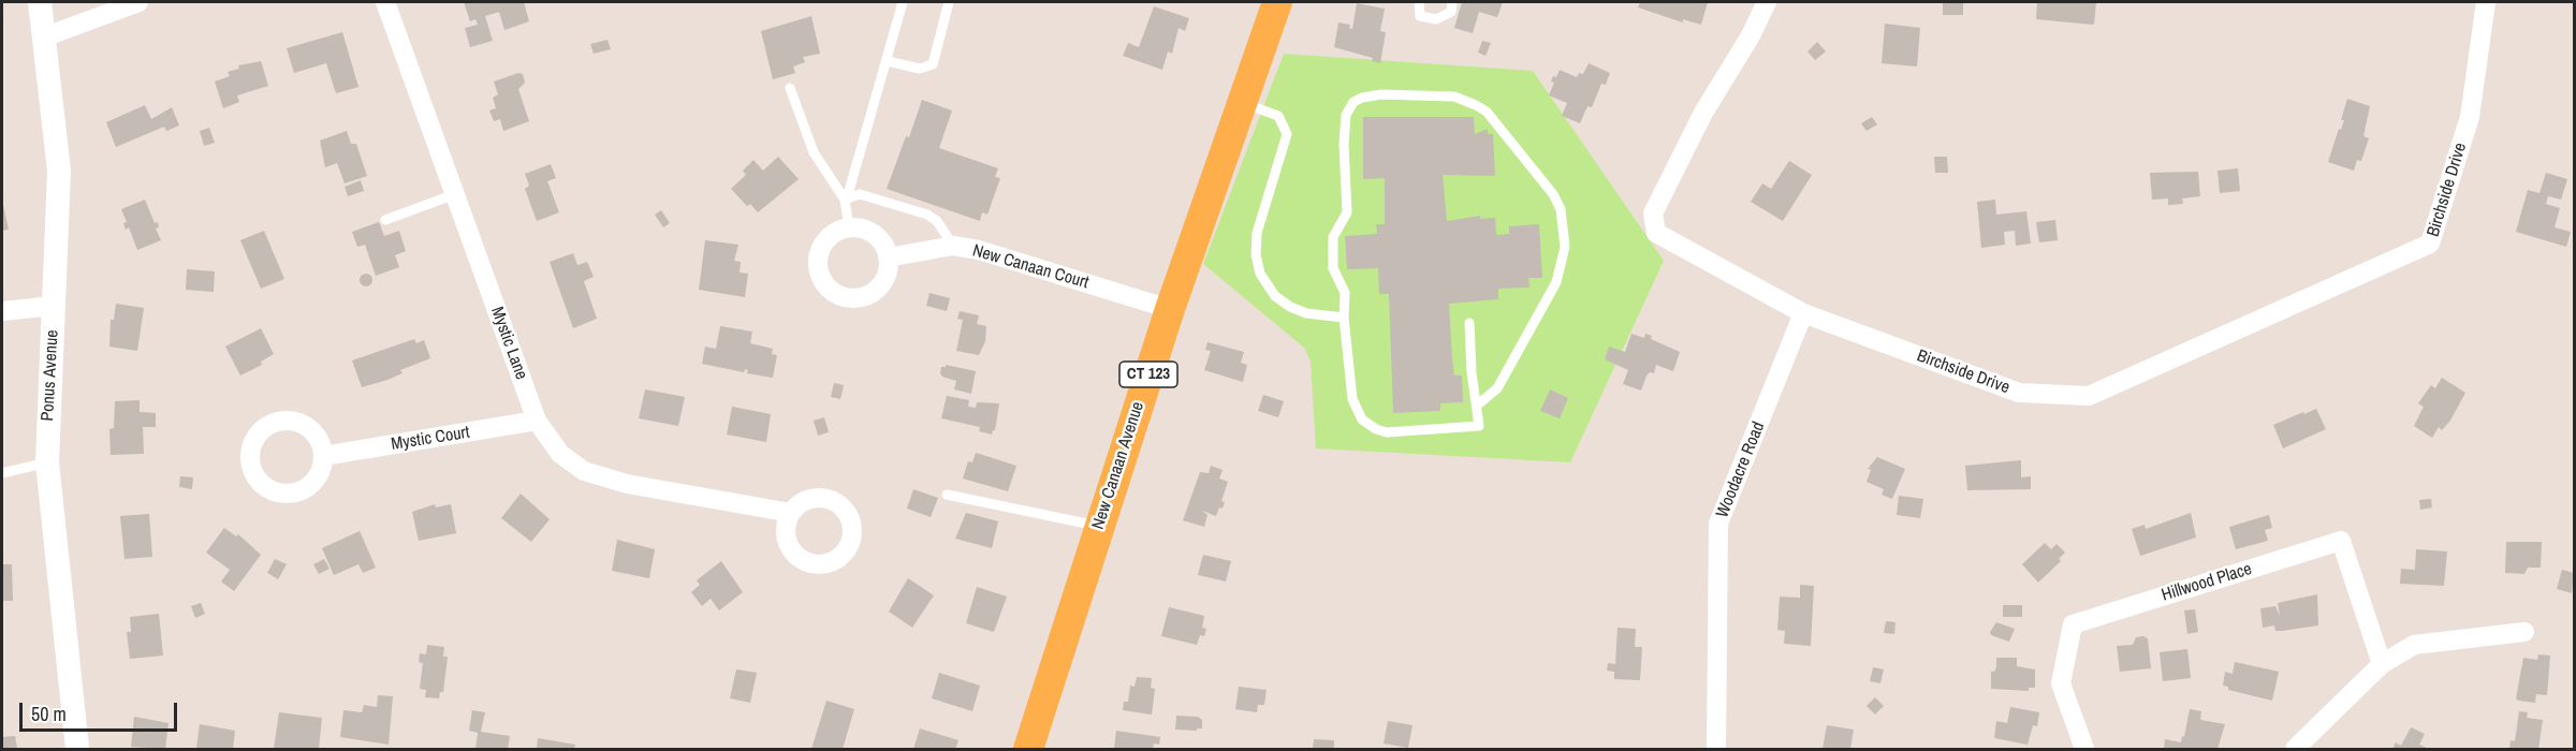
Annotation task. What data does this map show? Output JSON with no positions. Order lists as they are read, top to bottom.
{
  "streets": {
    "main road": ["CT 123", "New Canaan Avenue"],
    "street": [
      "Birchside Drive",
      "New Canaan Court",
      "Mystic Lane",
      "Ponus Avenue",
      "Mystic Court",
      "Woodacre Road",
      "Hillwood Place"
    ]
  },
  "crossings": [
    ["Birchside Drive", "Woodacre Road"],
    ["New Canaan Court", "New Canaan Avenue"],
    ["Mystic Lane", "Mystic Court"]
  ],
  "scale_bar": "50 m"
}
